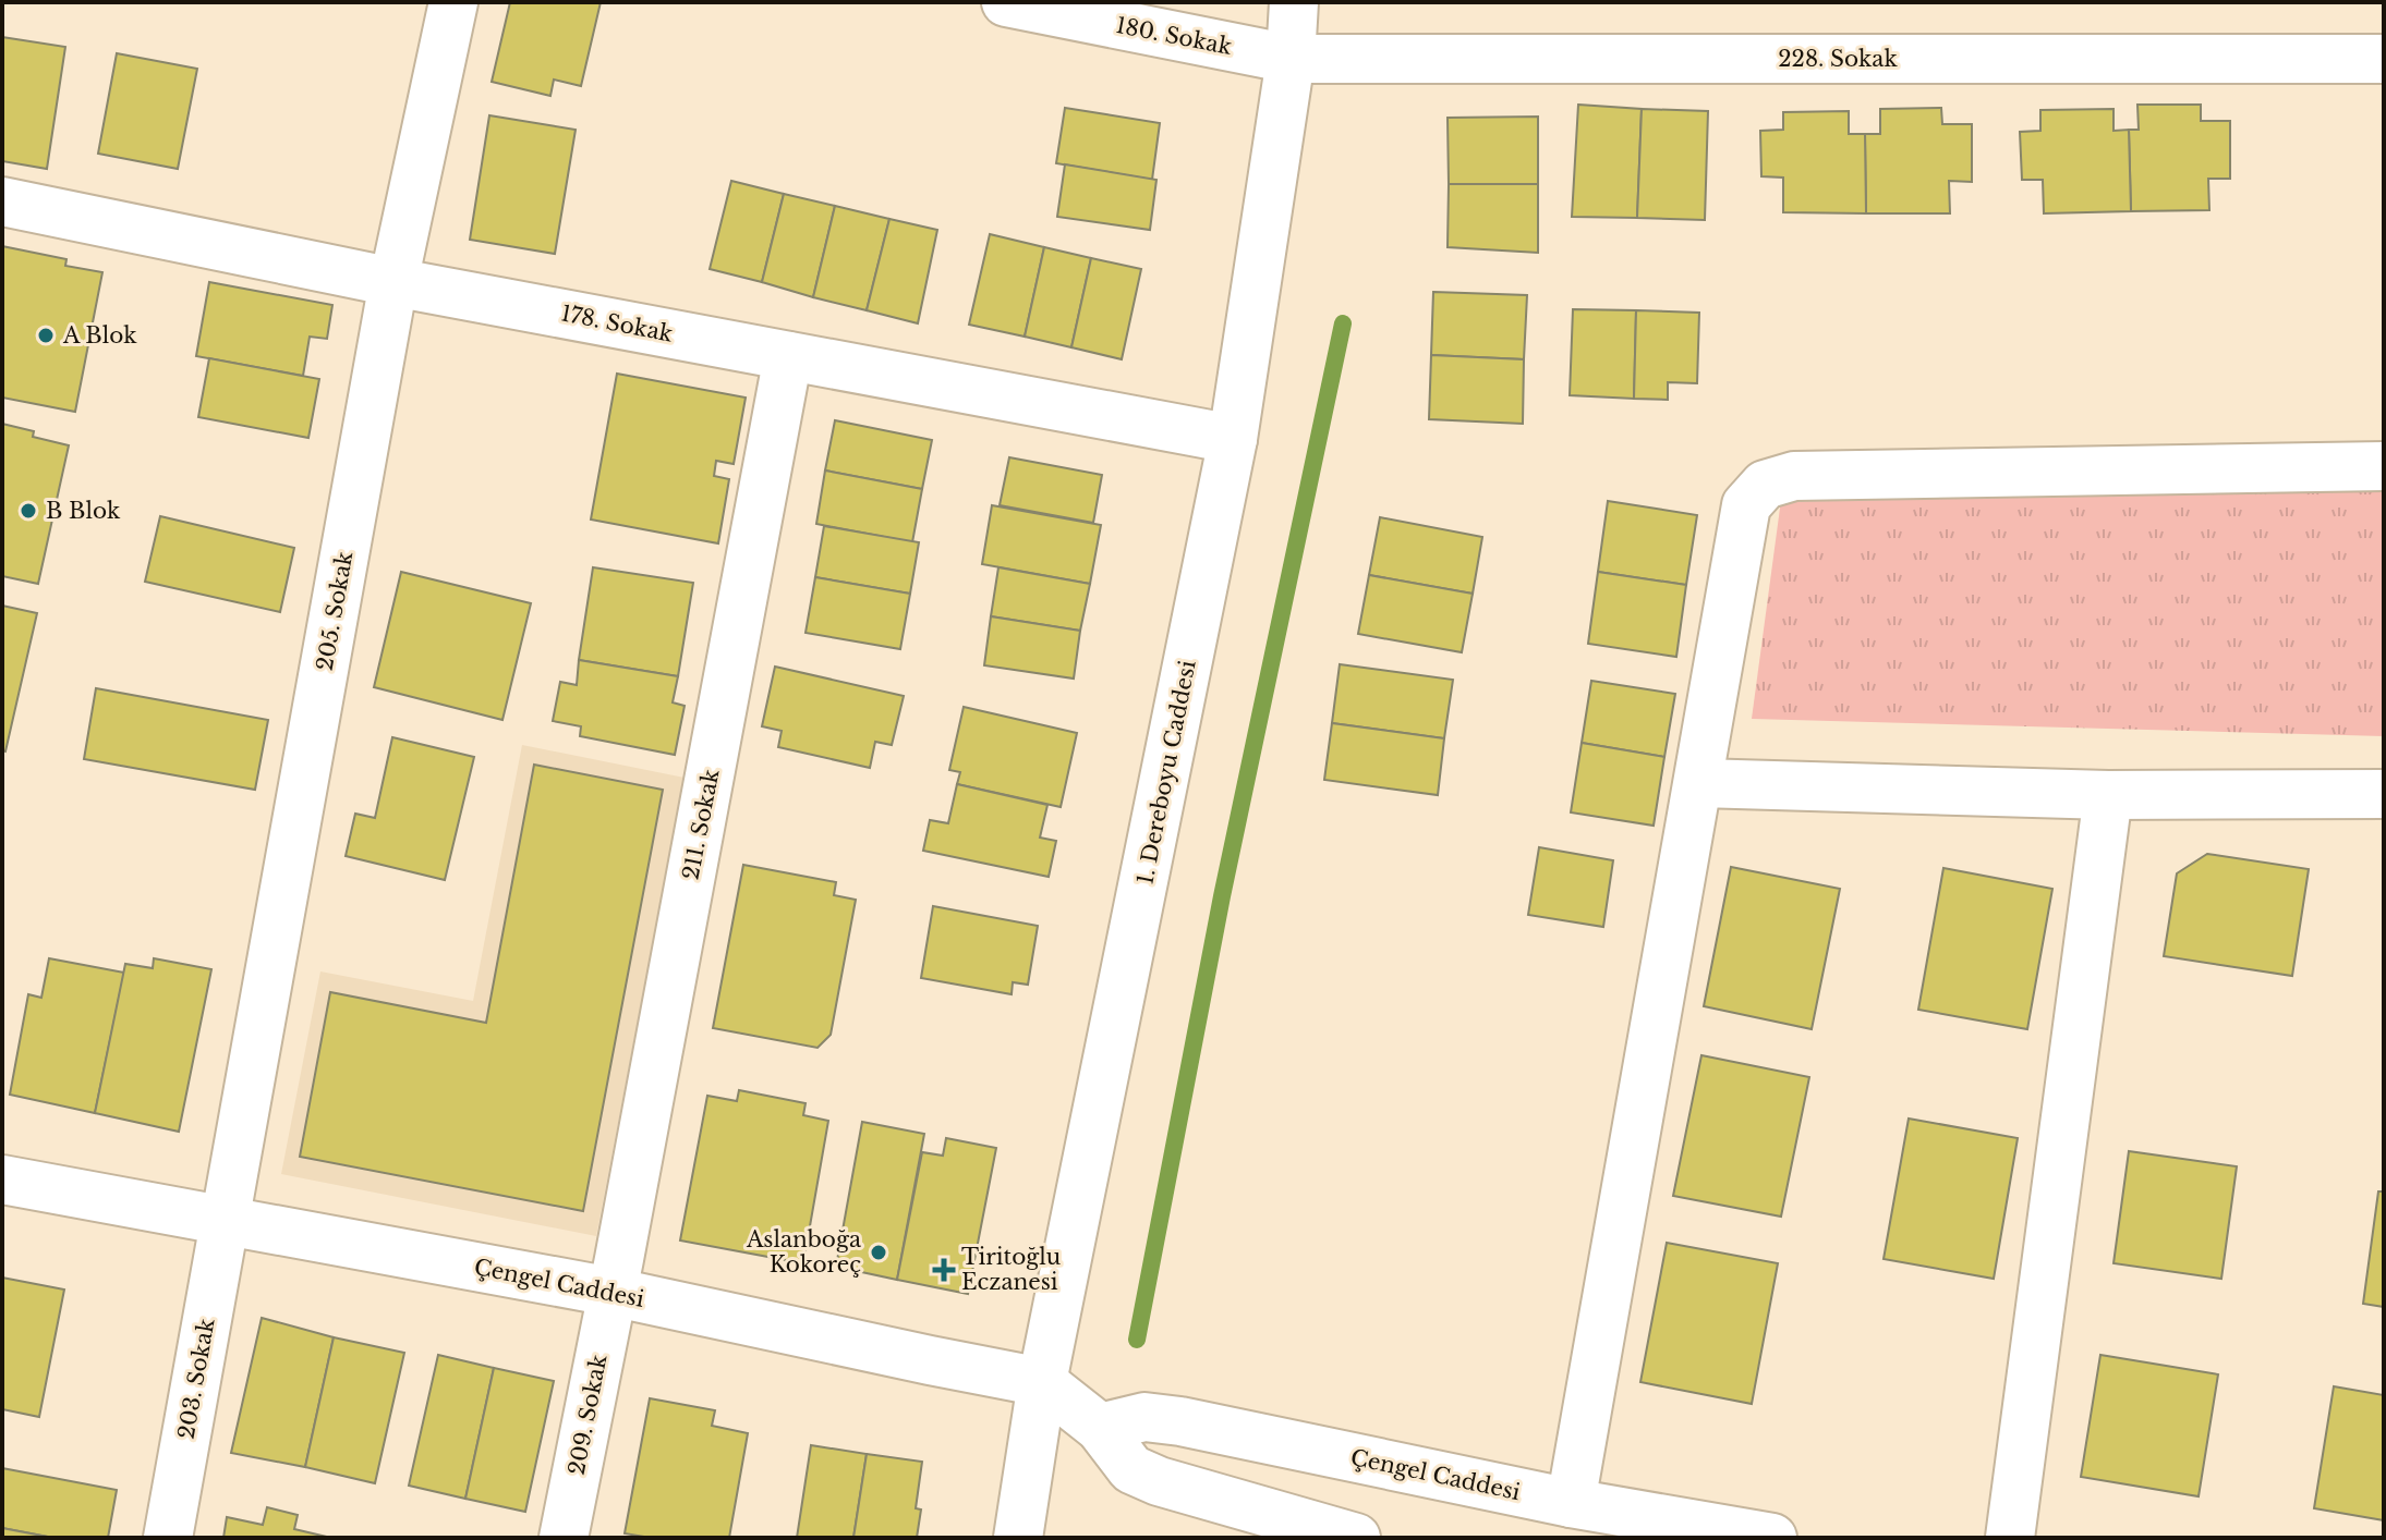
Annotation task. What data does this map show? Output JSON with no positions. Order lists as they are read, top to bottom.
{
  "streets": {
    "street": [
      "180. Sokak",
      "228. Sokak",
      "178. Sokak",
      "205. Sokak",
      "1. Dereboyu Caddesi",
      "211. Sokak",
      "Çengel Caddesi",
      "203. Sokak",
      "209. Sokak"
    ]
  },
  "crossings": [
    ["180. Sokak", "228. Sokak"],
    ["180. Sokak", "1. Dereboyu Caddesi"],
    ["228. Sokak", "1. Dereboyu Caddesi"],
    ["178. Sokak", "205. Sokak"],
    ["178. Sokak", "1. Dereboyu Caddesi"],
    ["178. Sokak", "211. Sokak"],
    ["205. Sokak", "Çengel Caddesi"],
    ["205. Sokak", "203. Sokak"],
    ["1. Dereboyu Caddesi", "Çengel Caddesi"],
    ["211. Sokak", "Çengel Caddesi"],
    ["211. Sokak", "209. Sokak"],
    ["Çengel Caddesi", "203. Sokak"],
    ["Çengel Caddesi", "209. Sokak"]
  ],
  "places": {
    "other": ["A Blok", "B Blok", "Aslanboğa Kokoreç"],
    "health": ["Tiritoğlu Eczanesi"]
  }
}
